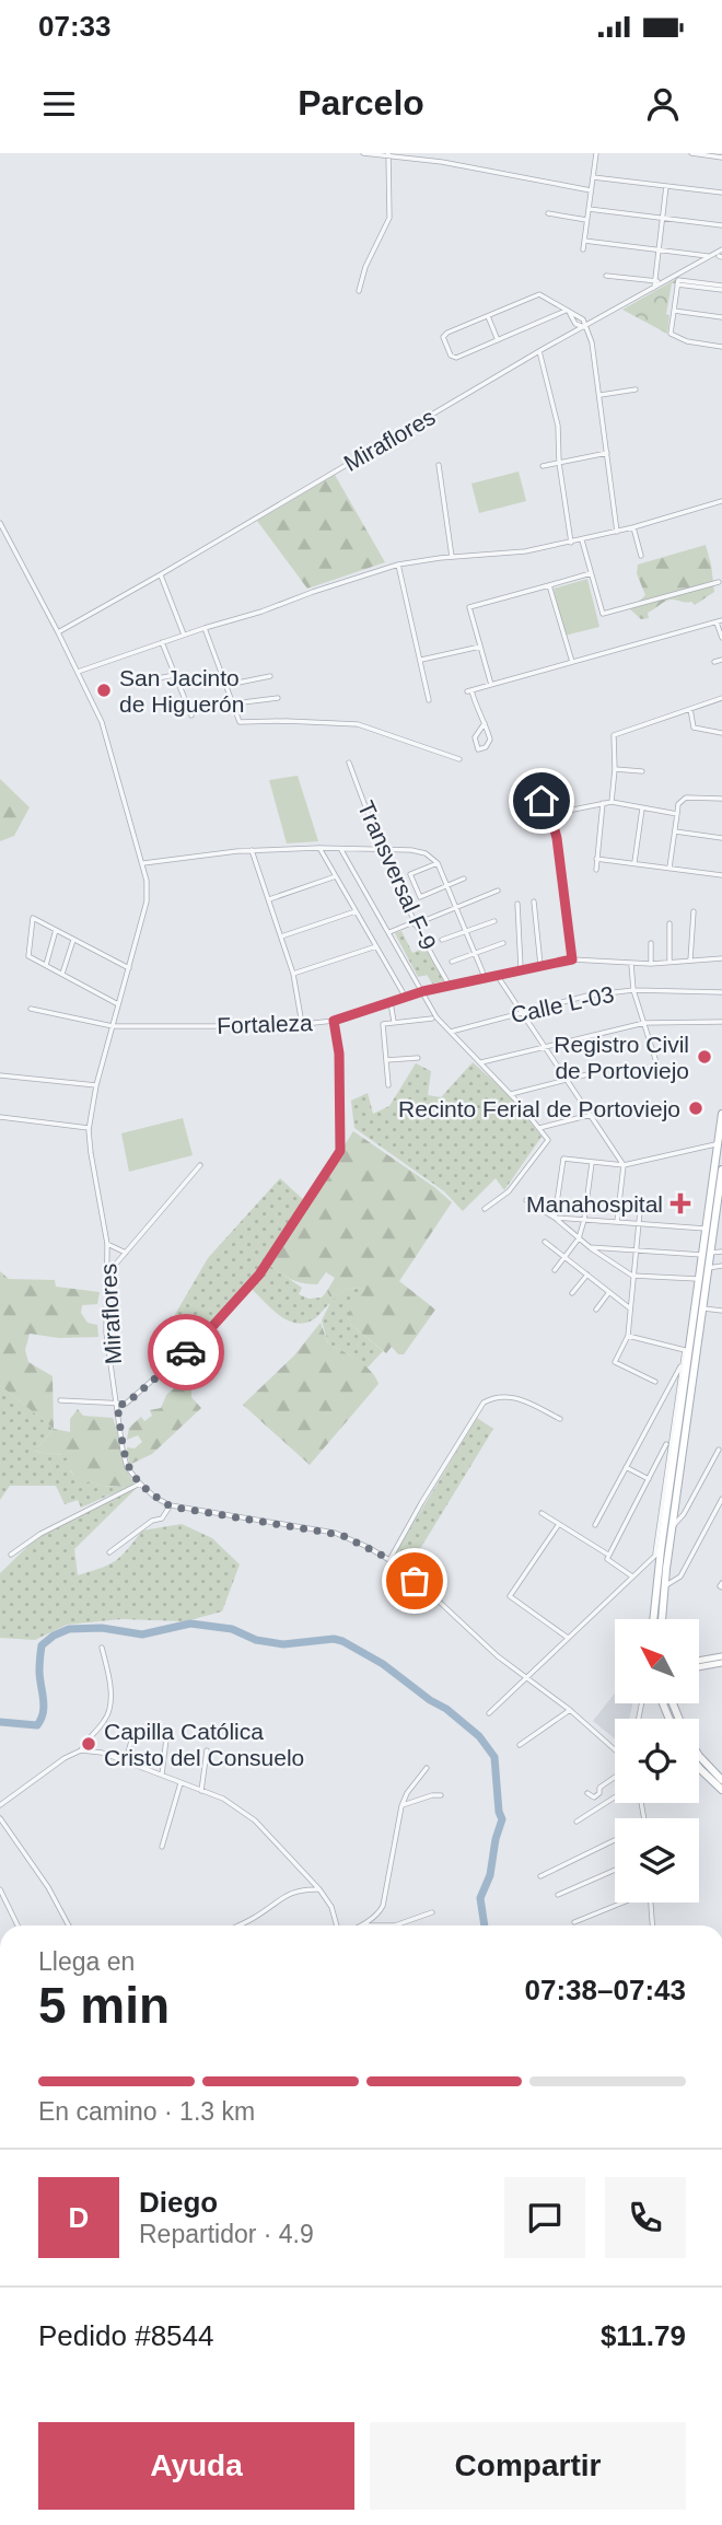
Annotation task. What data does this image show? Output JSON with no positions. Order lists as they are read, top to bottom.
{
  "streets": {
    "street": [
      "Miraflores",
      "Transversal F-9",
      "Calle L-03",
      "Fortaleza"
    ]
  },
  "crossings": [
    ["Miraflores", "Fortaleza"],
    ["Transversal F-9", "Fortaleza"]
  ],
  "places": {
    "other": [
      "San Jacinto de Higuerón",
      "Registro Civil de Portoviejo",
      "Recinto Ferial de Portoviejo",
      "Capilla Católica Cristo del Consuelo"
    ],
    "health": ["Manahospital"]
  },
  "north": "top left",
  "page": {
    "status": "07:33",
    "header": "Parcelo",
    "heading": ["5 min", "Llega en", "07:38–07:43"],
    "panel": [
      "Diego",
      "Repartidor · 4.9",
      "Pedido #8544",
      "$11.79"
    ],
    "bar": "En camino · 1.3 km",
    "round": "D",
    "buttons": ["Ayuda", "Compartir"]
  }
}
